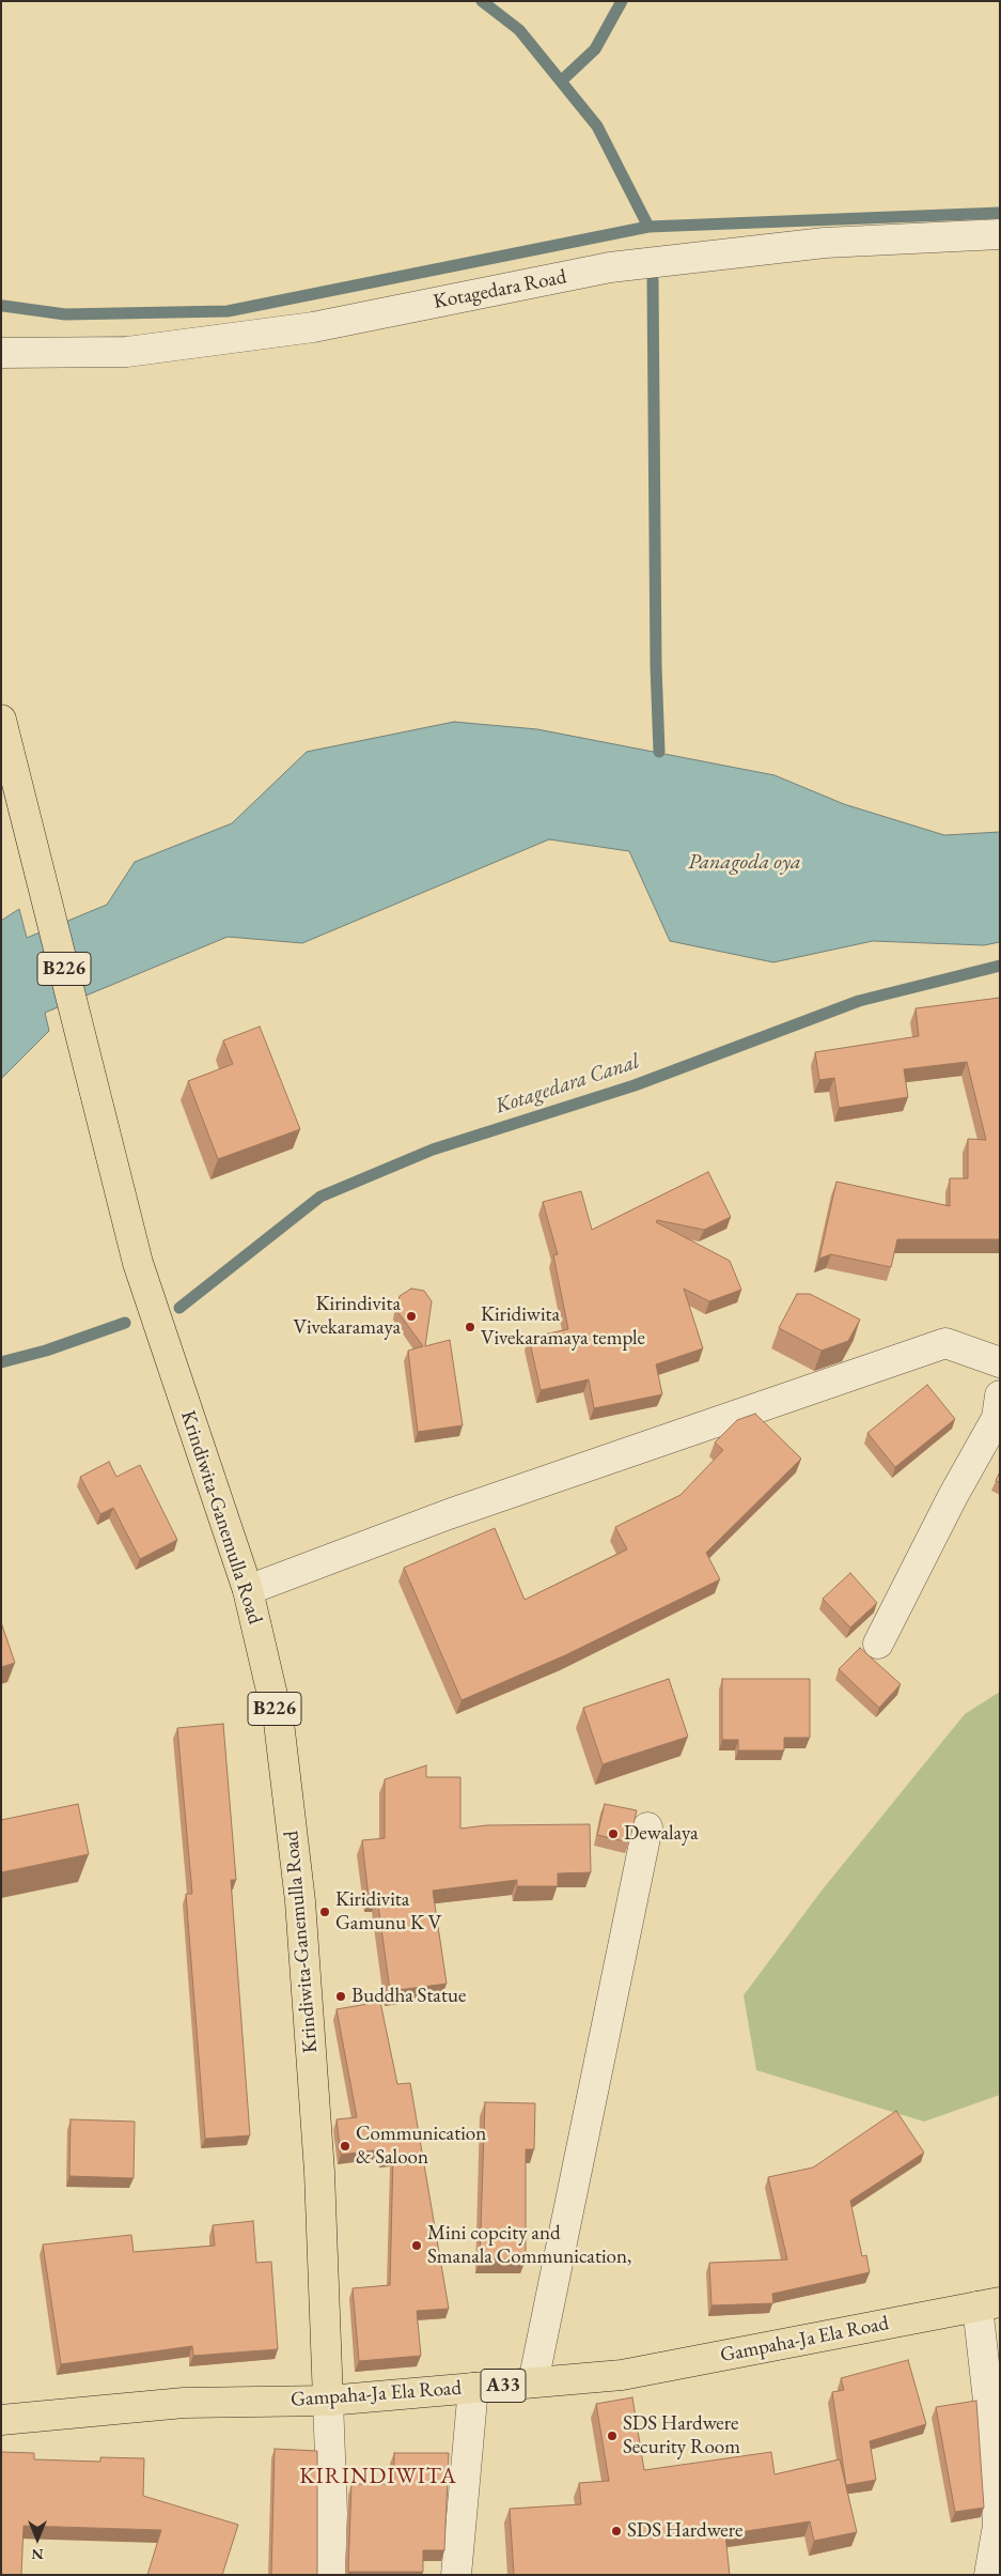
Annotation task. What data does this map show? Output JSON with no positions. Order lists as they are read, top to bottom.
{
  "streets": {
    "main road": [
      "B226",
      "Krindiwita-Ganemulla Road",
      "Gampaha-Ja Ela Road",
      "A33"
    ],
    "street": ["Kotagedara Road"]
  },
  "crossings": [
    ["Krindiwita-Ganemulla Road", "Gampaha-Ja Ela Road"]
  ],
  "districts": ["KIRINDIWITA"],
  "water": ["Panagoda oya", "Kotagedara Canal"],
  "places": [
    "Kirindivita Vivekaramaya",
    "Kiridiwita Vivekaramaya temple",
    "Dewalaya",
    "Kiridivita Gamunu K V",
    "Buddha Statue",
    "Communication & Saloon",
    "Mini copcity and Smanala Communication,",
    "SDS Hardwere Security Room",
    "SDS Hardwere"
  ],
  "north": "bottom"
}
